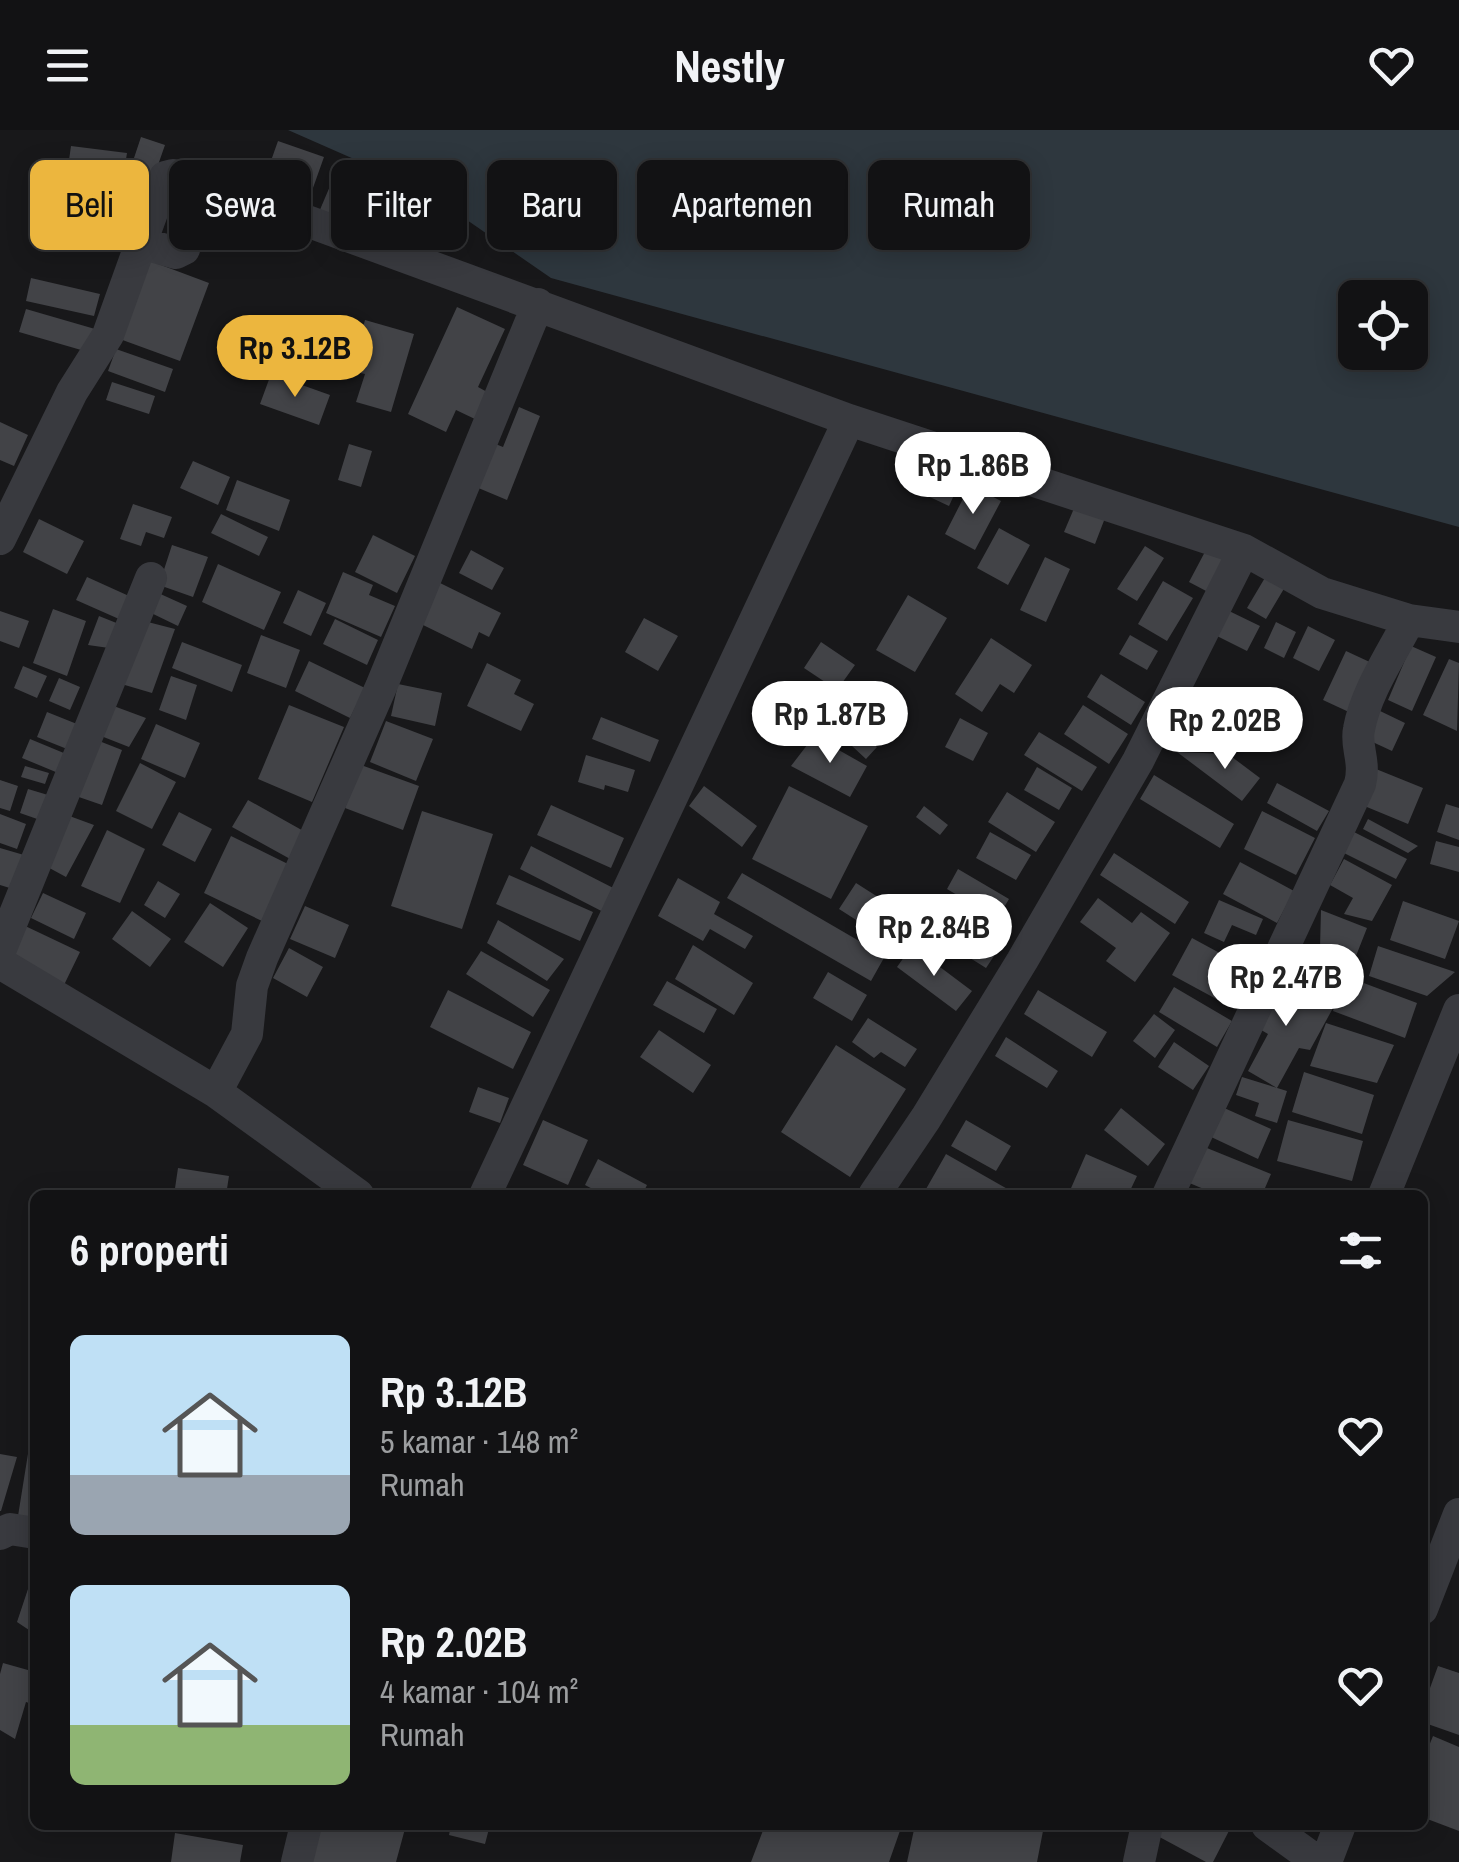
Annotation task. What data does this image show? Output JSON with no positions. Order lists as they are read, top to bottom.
{
  "page": {
    "header": "Nestly",
    "chip": [
      "Beli",
      "Sewa",
      "Filter",
      "Baru",
      "Apartemen",
      "Rumah"
    ],
    "price": [
      "Rp 3.12B",
      "Rp 1.86B",
      "Rp 1.87B",
      "Rp 2.02B",
      "Rp 2.84B",
      "Rp 2.47B"
    ],
    "heading": "6 properti",
    "list": [
      {
        "name": "Rp 3.12B",
        "note": "5 kamar · 148 m² · Rumah"
      },
      {
        "name": "Rp 2.02B",
        "note": "4 kamar · 104 m² · Rumah"
      }
    ]
  }
}
